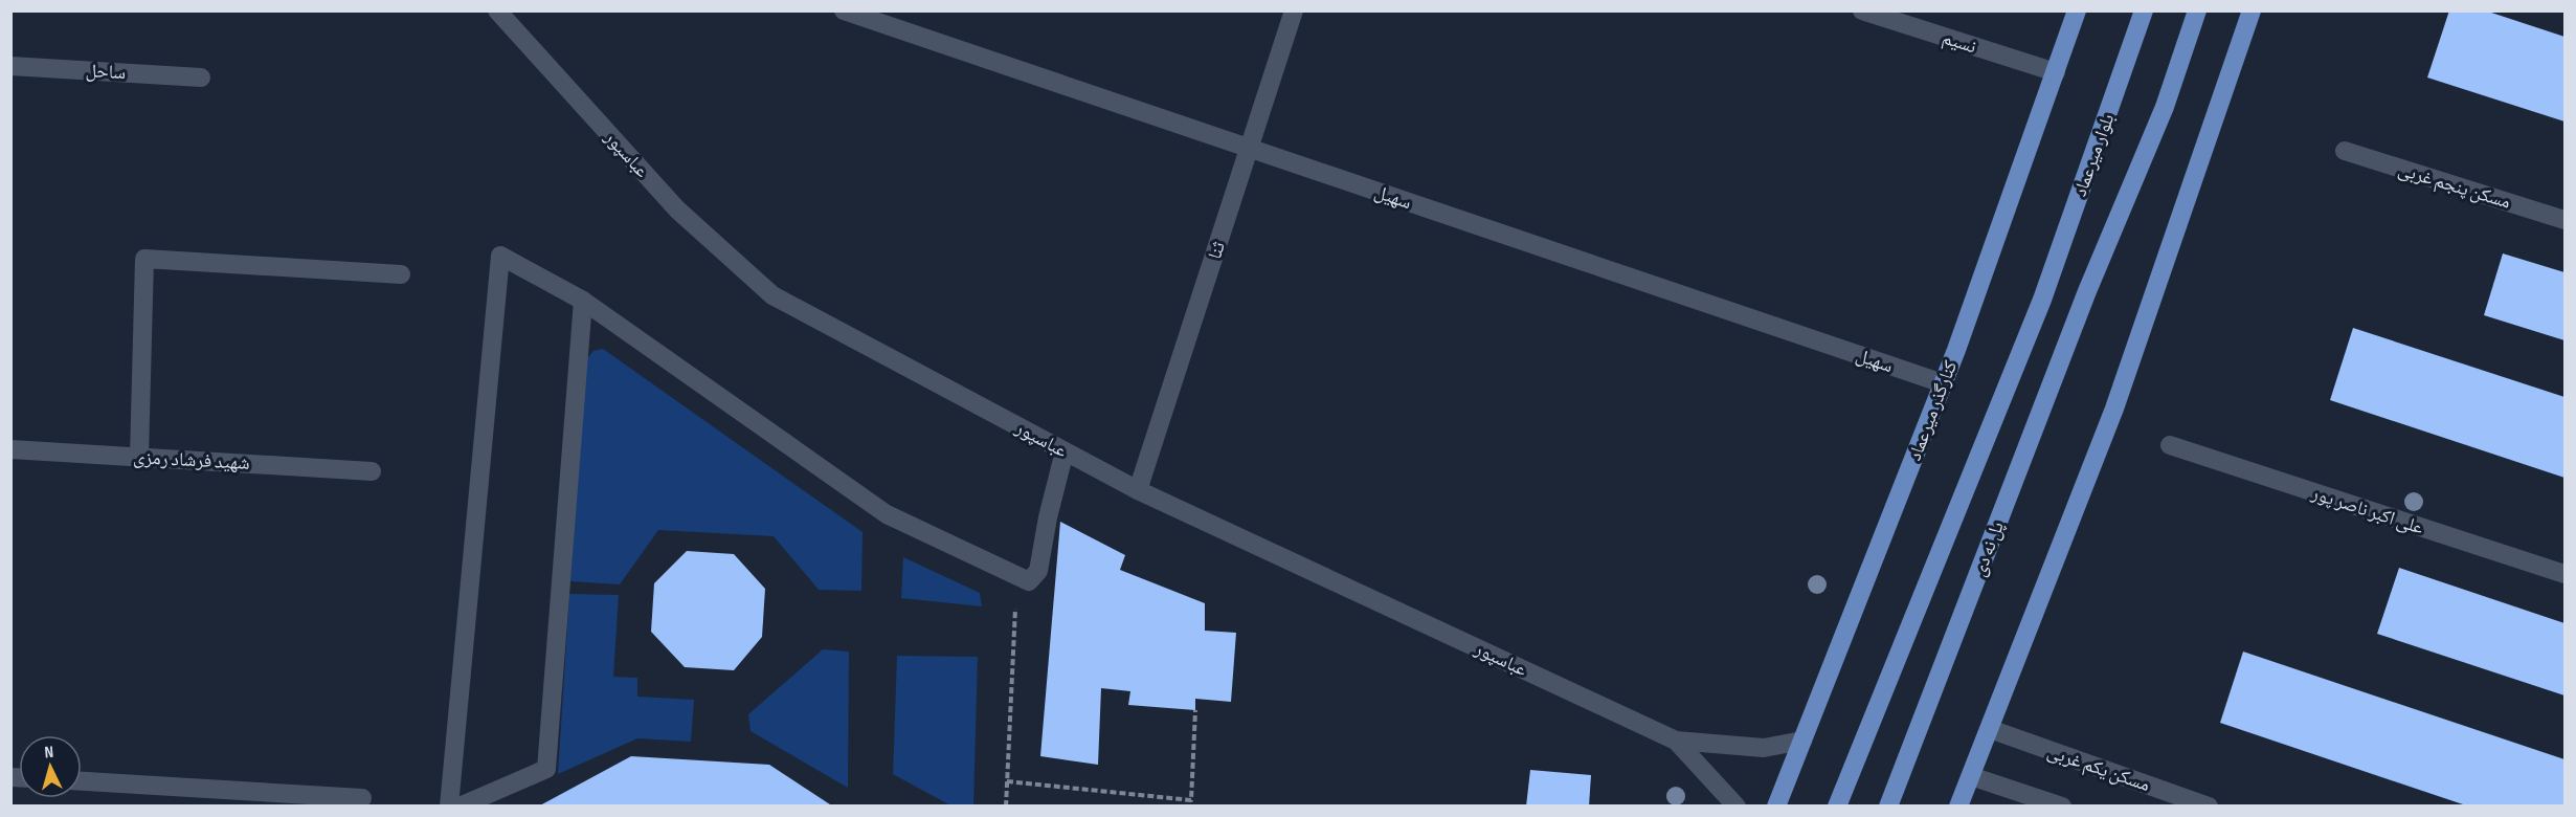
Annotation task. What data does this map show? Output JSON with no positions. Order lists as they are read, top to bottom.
{
  "streets": {
    "main road": ["بلوار میرعماد", "کنارگذر میرعماد", "پل نه دی"],
    "street": [
      "نسیم",
      "ساحل",
      "عباسپور",
      "مسکن پنجم غربی",
      "سهیل",
      "ثنا",
      "شهید فرشاد رمزی",
      "علی اکبر ناصر پور",
      "مسکن یکم غربی"
    ]
  },
  "crossings": [
    ["نسیم", "کنارگذر میرعماد"],
    ["عباسپور", "ثنا"],
    ["سهیل", "ثنا"],
    ["سهیل", "کنارگذر میرعماد"]
  ],
  "north": "top"
}
